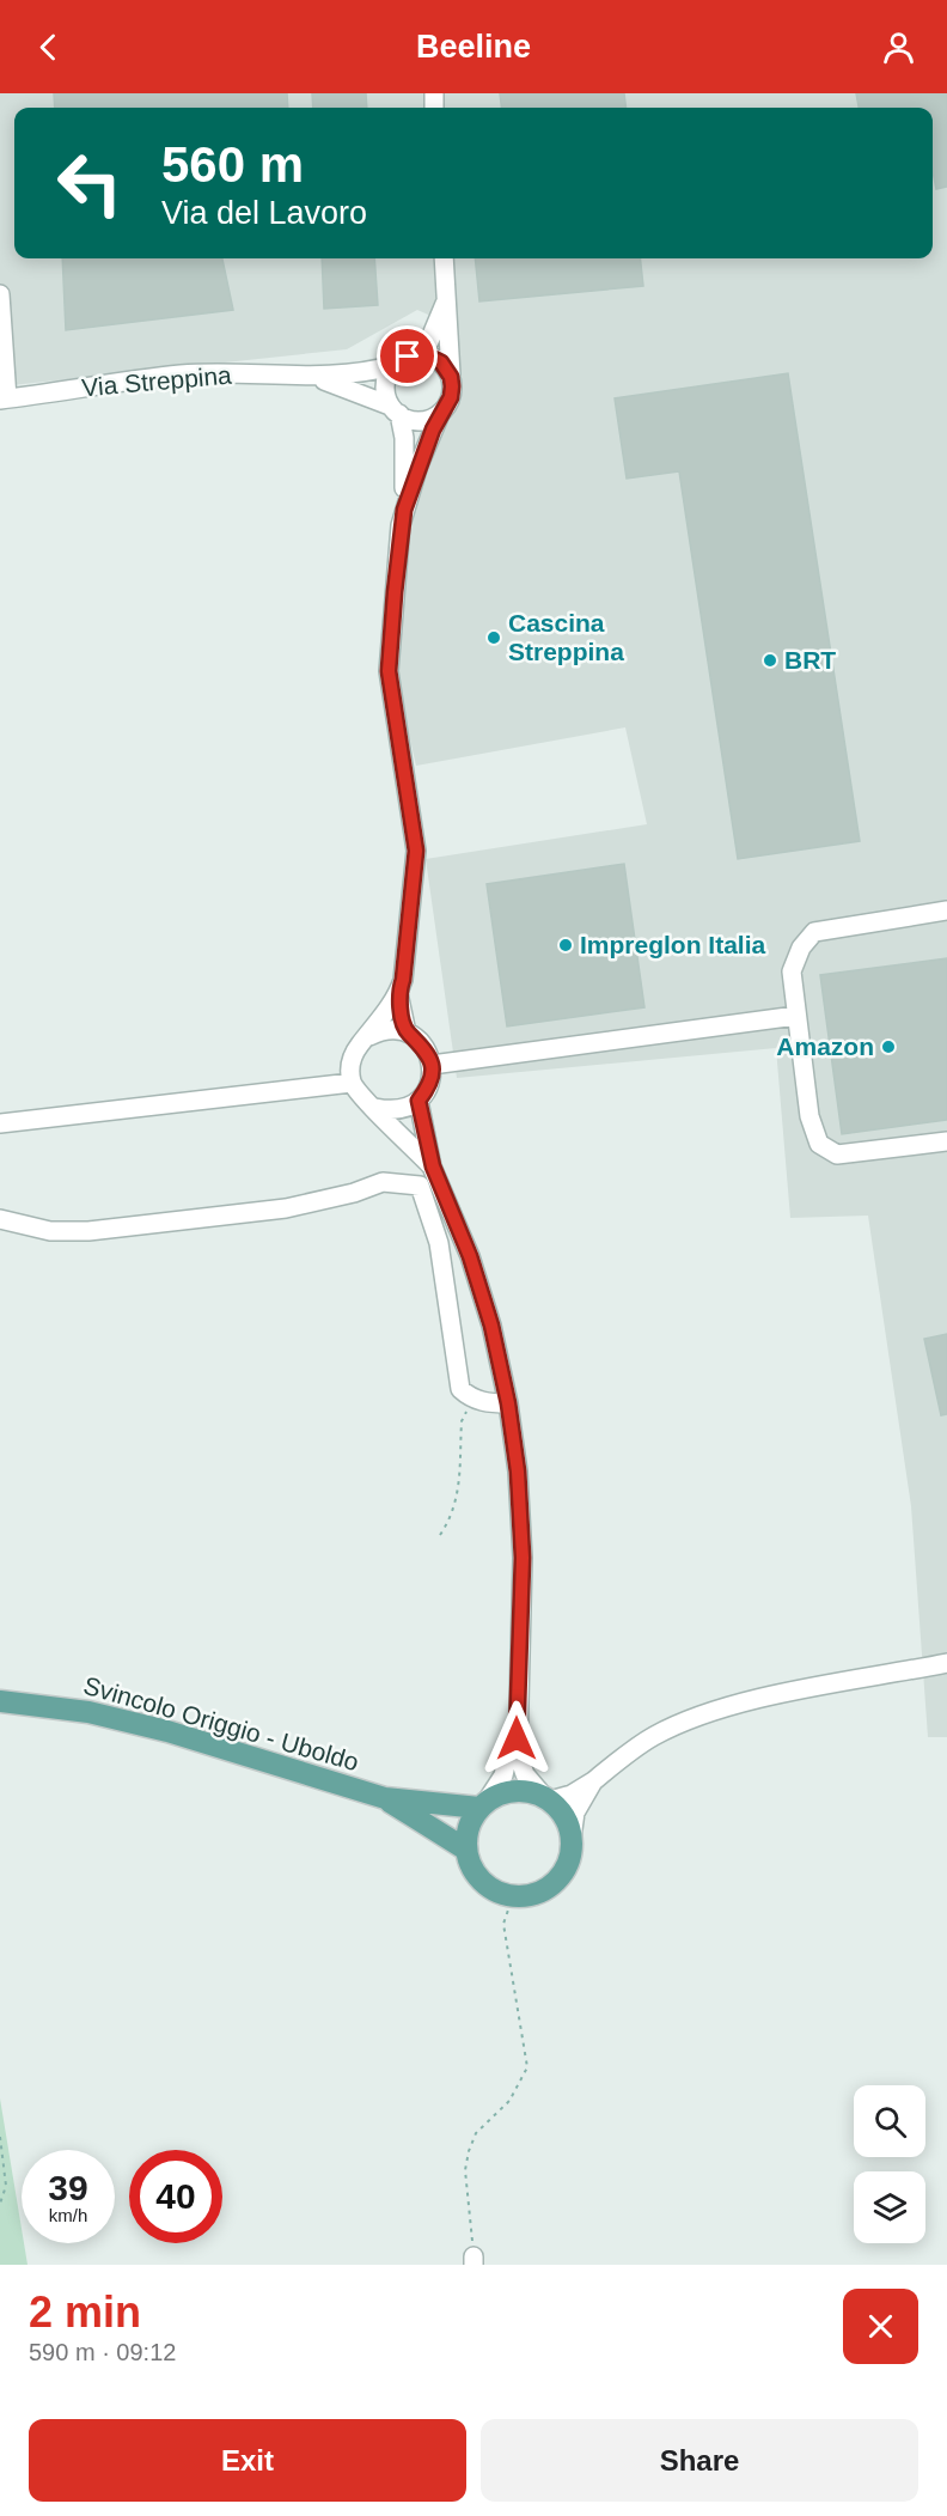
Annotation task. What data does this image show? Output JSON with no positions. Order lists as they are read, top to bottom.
{
  "streets": {
    "main road": ["Svincolo Origgio - Uboldo"],
    "street": ["Via Streppina"]
  },
  "places": [
    "Cascina Streppina",
    "BRT",
    "Impreglon Italia",
    "Amazon"
  ],
  "page": {
    "header": "Beeline",
    "turn": ["560 m", "Via del Lavoro"],
    "speed": "39 km/h",
    "limit": "40",
    "heading": ["2 min", "590 m · 09:12"],
    "buttons": ["Exit", "Share"]
  }
}
